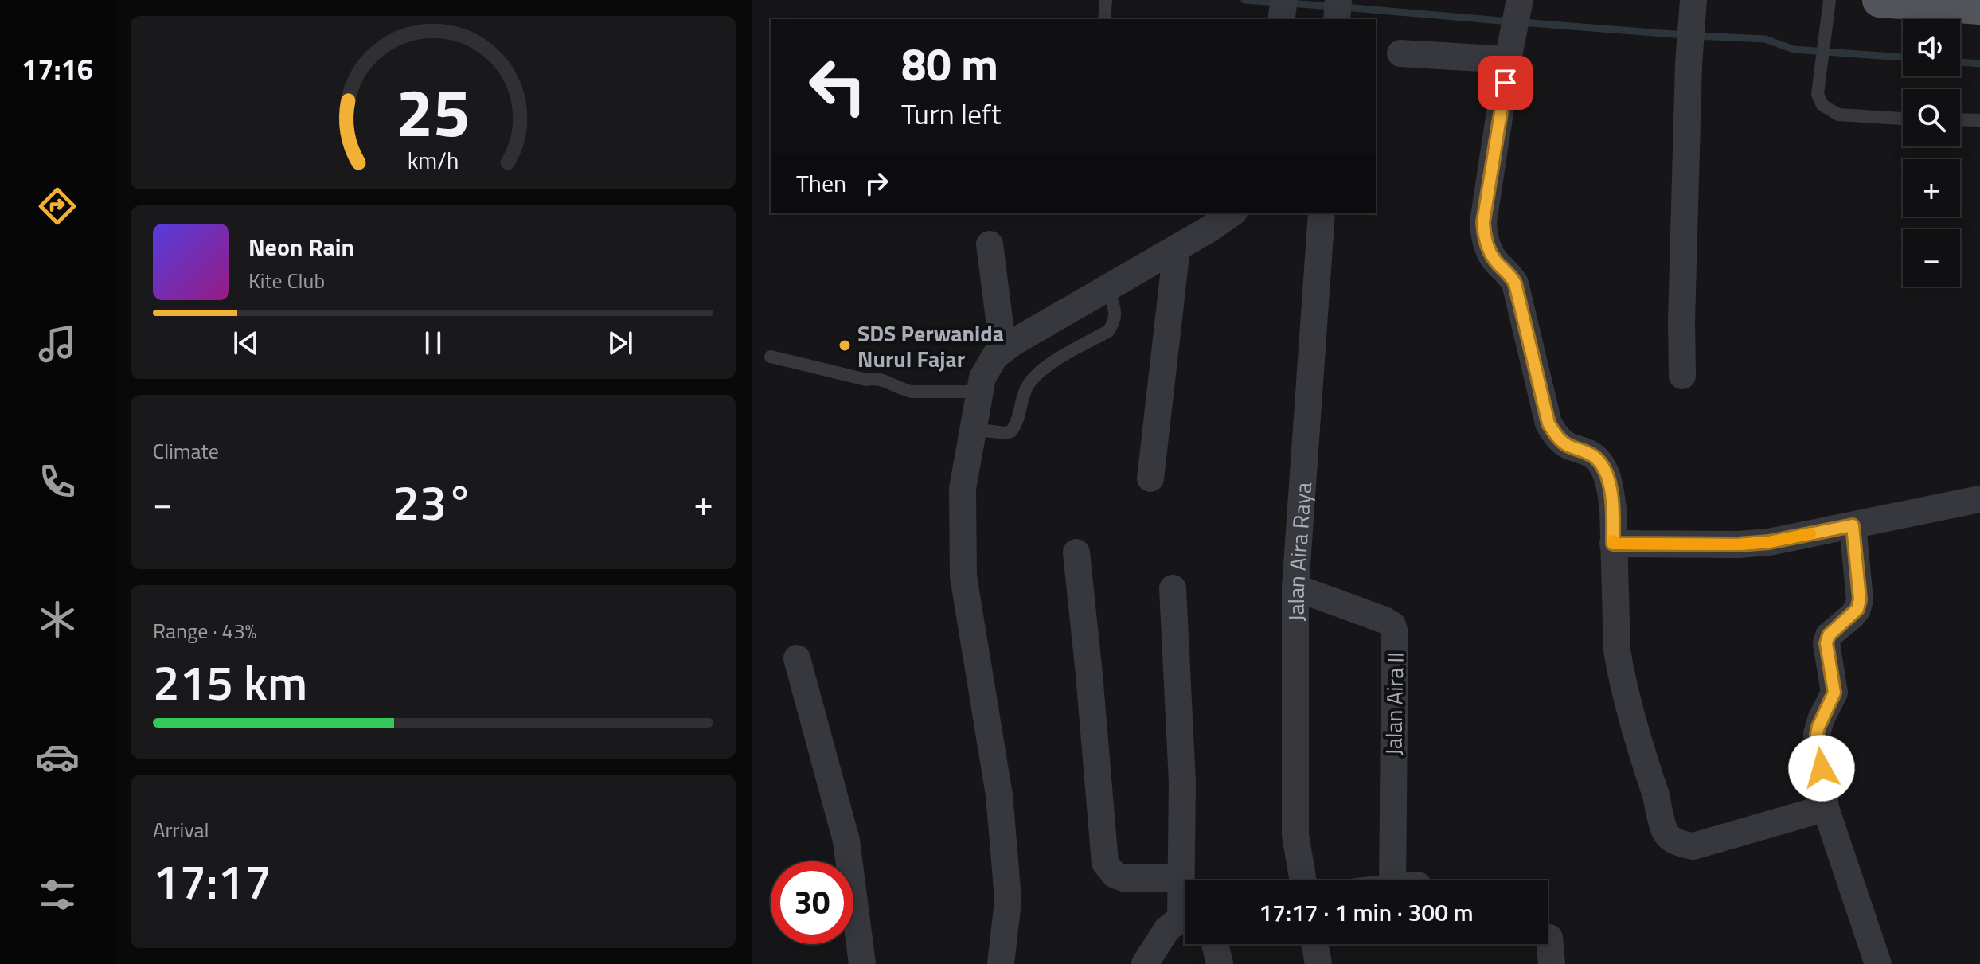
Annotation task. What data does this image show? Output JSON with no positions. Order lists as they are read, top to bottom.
{
  "streets": {
    "street": ["Jalan Aira Raya", "Jalan Aira II"]
  },
  "crossings": [
    ["Jalan Aira Raya", "Jalan Aira II"]
  ],
  "places": ["SDS Perwanida Nurul Fajar"],
  "page": {
    "tabs": "17:16",
    "map_buttons": ["+", "−"],
    "turn": ["80 m", "Turn left"],
    "then": "Then",
    "song": ["Neon Rain", "Kite Club"],
    "tile": [
      "Climate",
      ["Range · 43%", "215 km"],
      ["Arrival", "17:17"]
    ],
    "heat": ["−", "23°", "+"],
    "limit": "30",
    "trip": "17:17 · 1 min · 300 m",
    "gauge": ["25", "km/h"]
  }
}
